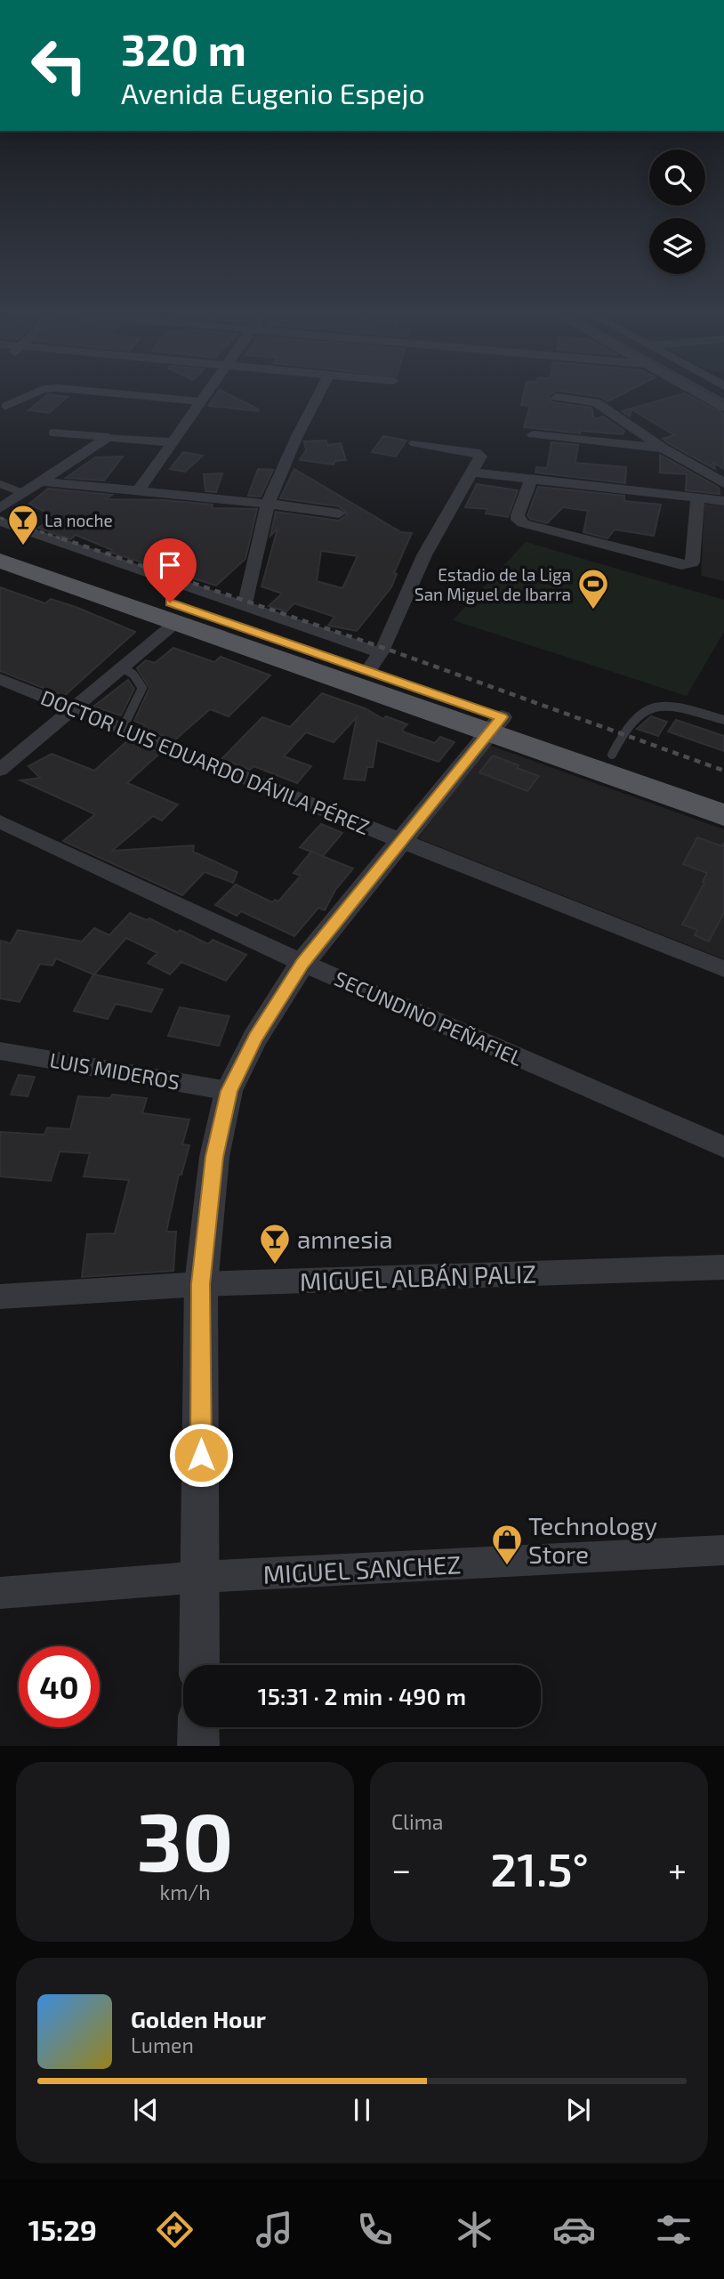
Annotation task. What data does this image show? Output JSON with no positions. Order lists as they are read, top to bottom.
{
  "streets": {
    "street": [
      "DOCTOR LUIS EDUARDO DÁVILA PÉREZ",
      "SECUNDINO PEÑAFIEL",
      "LUIS MIDEROS",
      "MIGUEL ALBÁN PALIZ",
      "MIGUEL SANCHEZ"
    ]
  },
  "places": {
    "bar": ["La noche", "amnesia"],
    "sports": ["Estadio de la Liga San Miguel de Ibarra"],
    "shop": ["Technology Store"]
  },
  "page": {
    "turn": ["320 m", "Avenida Eugenio Espejo"],
    "limit": "40",
    "trip": "15:31 · 2 min · 490 m",
    "tile": [
      ["30", "km/h"],
      "Clima"
    ],
    "heat": ["−", "21.5°", "+"],
    "song": ["Golden Hour", "Lumen"],
    "tabs": "15:29"
  }
}
